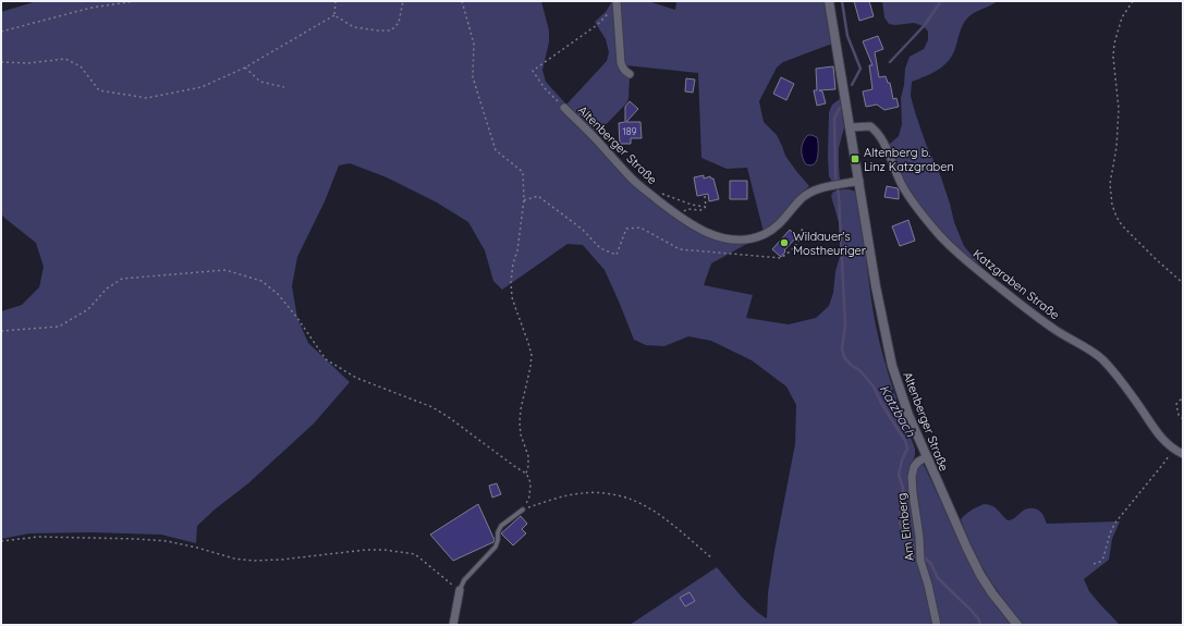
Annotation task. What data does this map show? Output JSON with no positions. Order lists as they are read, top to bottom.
{
  "streets": {
    "street": ["Altenberger Straße", "Katzgraben Straße", "Am Elmberg"]
  },
  "crossings": [
    ["Altenberger Straße", "Katzgraben Straße"],
    ["Altenberger Straße", "Am Elmberg"]
  ],
  "water": ["Katzbach"],
  "places": {
    "transit": ["Altenberg b. Linz Katzgraben"],
    "other": ["Wildauer's Mostheuriger"]
  },
  "house_numbers": ["189"]
}
